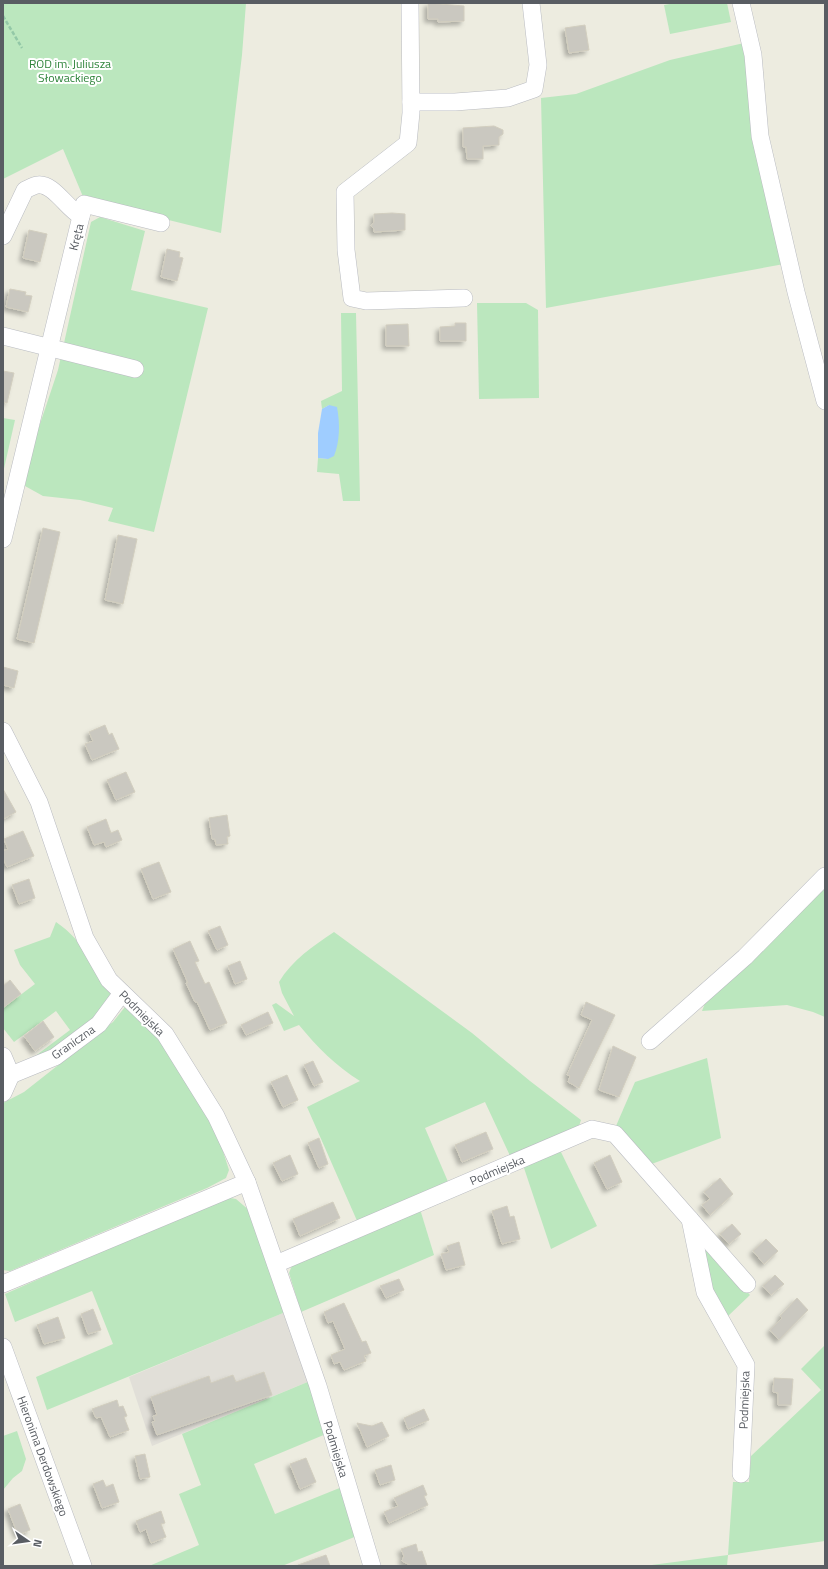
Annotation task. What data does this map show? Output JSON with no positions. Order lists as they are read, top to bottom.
{
  "streets": {
    "street": [
      "Kręta",
      "Podmiejska",
      "Graniczna",
      "Hieronima Derdowskiego"
    ]
  },
  "crossings": [
    ["Podmiejska", "Graniczna"]
  ],
  "parks": ["ROD im. Juliusza Słowackiego"],
  "north": "right"
}
